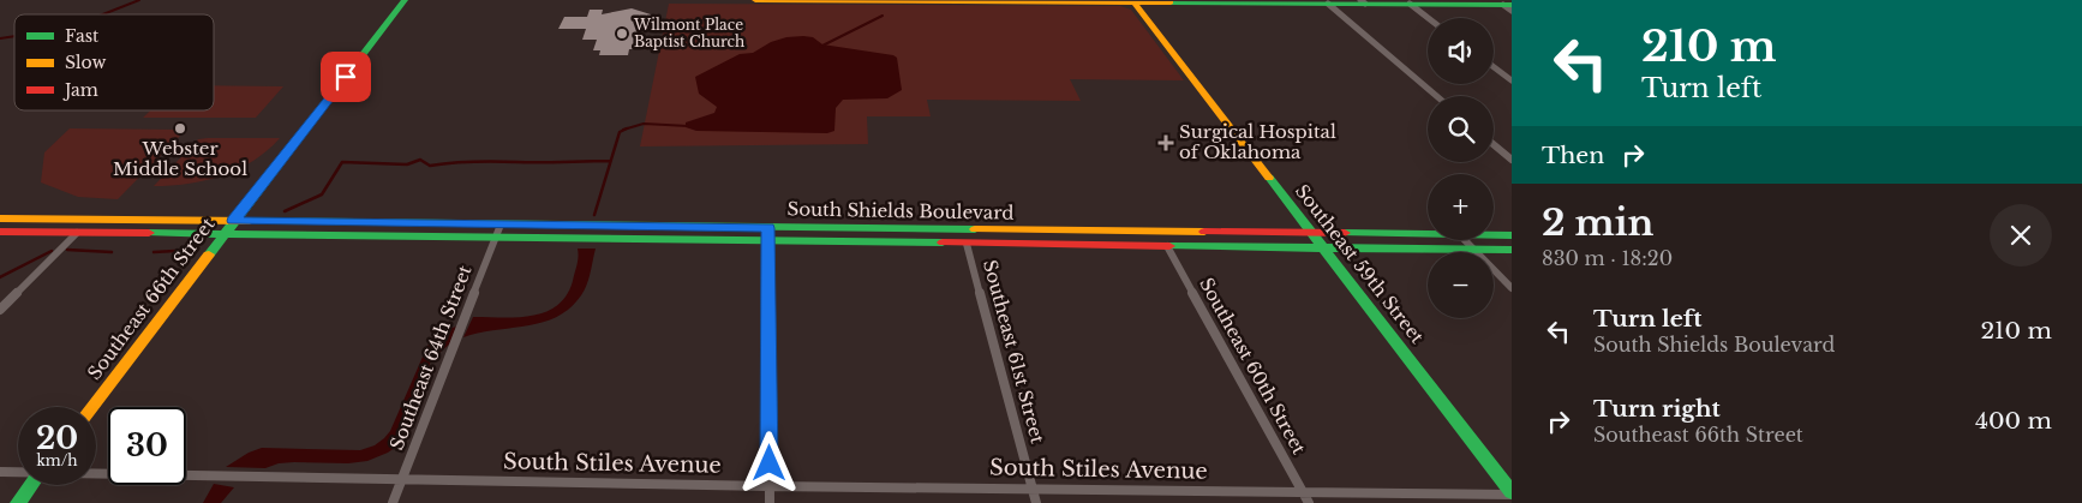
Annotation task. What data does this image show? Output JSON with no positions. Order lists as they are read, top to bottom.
{
  "streets": {
    "main road": ["South Shields Boulevard", "Southeast 59th Street", "Southeast 66th Street"],
    "street": [
      "Southeast 61st Street",
      "Southeast 64th Street",
      "Southeast 60th Street",
      "South Stiles Avenue"
    ]
  },
  "crossings": [
    ["South Shields Boulevard", "Southeast 59th Street"],
    ["South Shields Boulevard", "Southeast 66th Street"],
    ["South Shields Boulevard", "Southeast 61st Street"],
    ["South Shields Boulevard", "Southeast 64th Street"],
    ["South Shields Boulevard", "Southeast 60th Street"],
    ["Southeast 59th Street", "South Stiles Avenue"],
    ["Southeast 61st Street", "South Stiles Avenue"],
    ["Southeast 64th Street", "South Stiles Avenue"],
    ["Southeast 60th Street", "South Stiles Avenue"]
  ],
  "places": {
    "other": ["Wilmont Place Baptist Church", "Webster Middle School"],
    "health": ["Surgical Hospital of Oklahoma"]
  },
  "legend": ["Fast", "Slow", "Jam"],
  "page": {
    "turn": ["210 m", "Turn left"],
    "map_buttons": ["+", "−"],
    "then": "Then",
    "heading": ["2 min", "830 m · 18:20"],
    "list": [
      {
        "name": "Turn left",
        "note": "South Shields Boulevard",
        "value": "210 m"
      },
      {
        "name": "Turn right",
        "note": "Southeast 66th Street",
        "value": "400 m"
      }
    ],
    "speed": "20 km/h",
    "limit": "30"
  }
}
